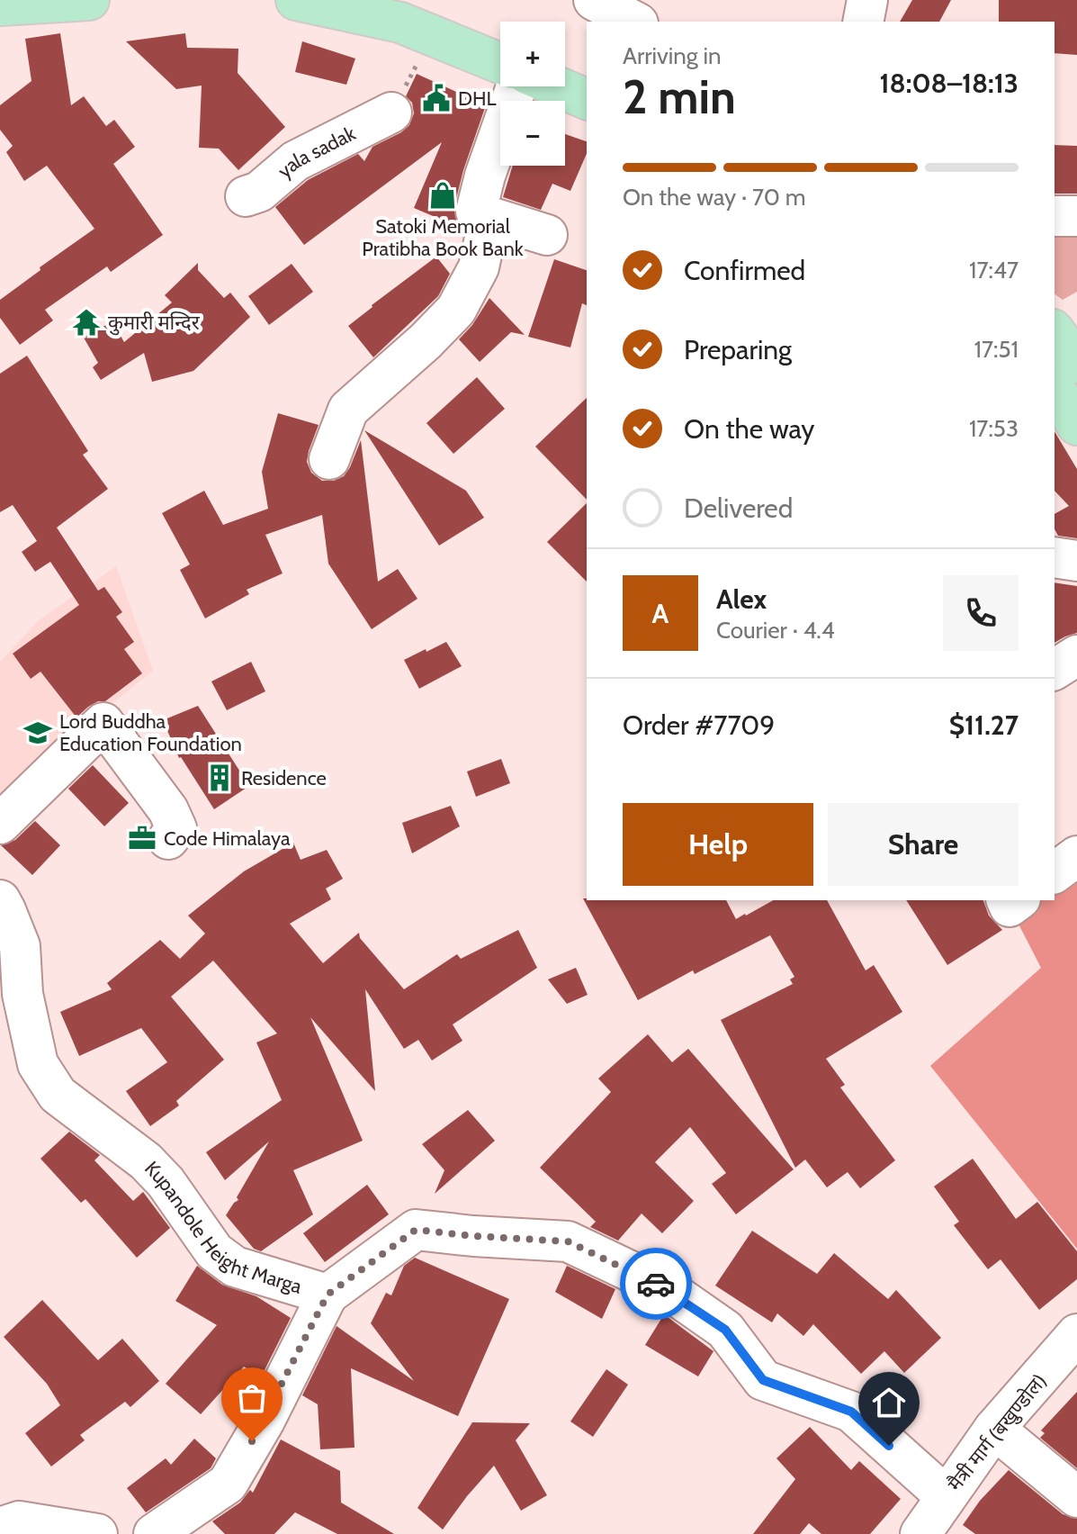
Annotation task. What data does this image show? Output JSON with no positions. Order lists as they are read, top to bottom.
{
  "streets": {
    "street": ["yala sadak", "Kupandole Height Marga", "मैत्री मार्ग (बखुण्डोल)"]
  },
  "crossings": [
    ["Kupandole Height Marga", "मैत्री मार्ग (बखुण्डोल)"]
  ],
  "places": {
    "public building": ["DHL"],
    "shop": ["Satoki Memorial Pratibha Book Bank"],
    "temple": ["कुमारी मन्दिर"],
    "school or university": ["Lord Buddha Education Foundation"],
    "building": ["Residence"],
    "office": ["Code Himalaya"]
  },
  "page": {
    "map_buttons": ["+", "−"],
    "heading": ["2 min", "Arriving in", "18:08–18:13"],
    "panel": [
      "Alex",
      "Courier · 4.4",
      "Order #7709",
      "$11.27"
    ],
    "bar": "On the way · 70 m",
    "list": [
      ["Confirmed", "17:47"],
      ["Preparing", "17:51"],
      ["On the way", "17:53"],
      "Delivered"
    ],
    "round": "A",
    "buttons": ["Help", "Share"]
  }
}
